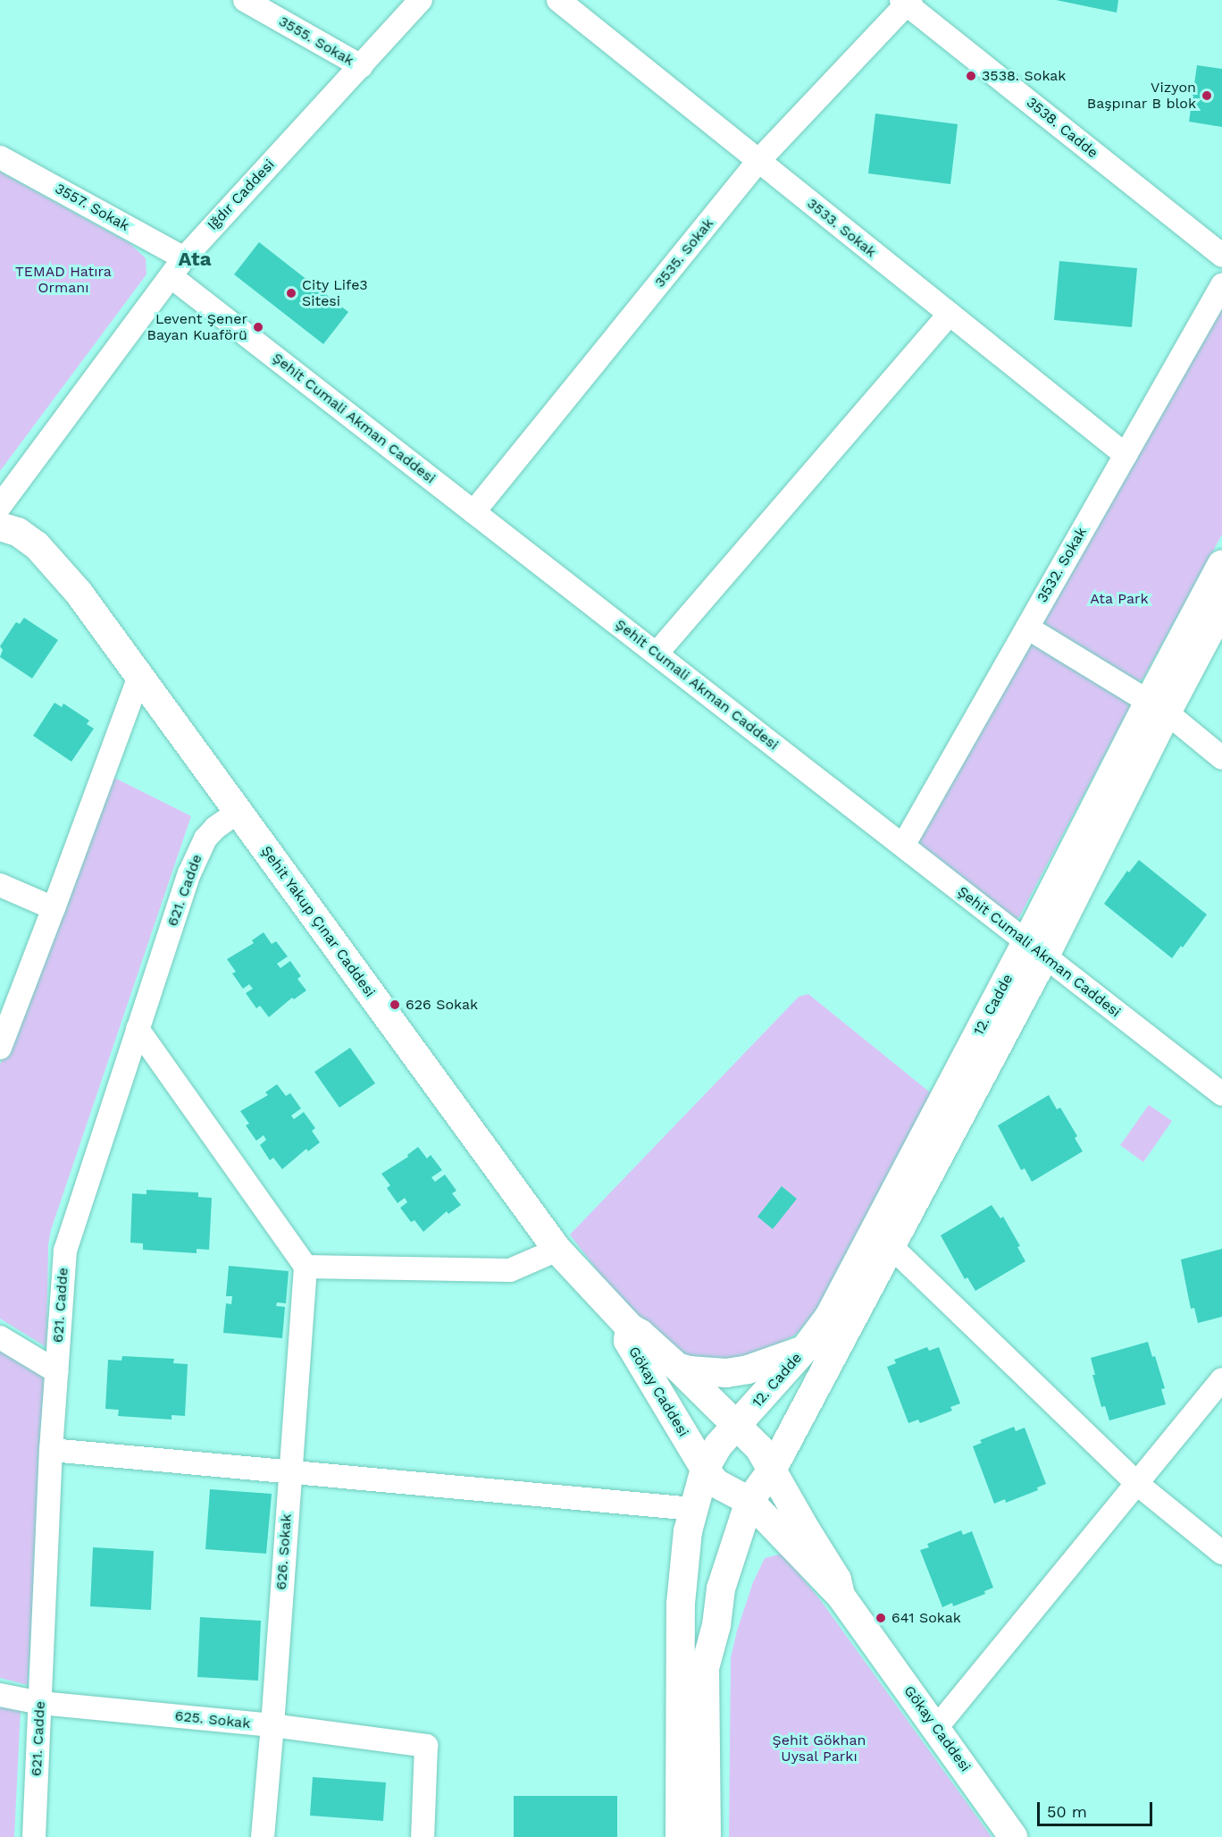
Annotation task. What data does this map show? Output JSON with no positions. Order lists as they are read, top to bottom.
{
  "streets": {
    "main road": ["Şehit Yakup Çınar Caddesi", "12. Cadde", "Gökay Caddesi"],
    "street": [
      "3555. Sokak",
      "3538. Cadde",
      "Iğdır Caddesi",
      "3557. Sokak",
      "3533. Sokak",
      "3535. Sokak",
      "Şehit Cumali Akman Caddesi",
      "3532. Sokak",
      "621. Cadde",
      "626. Sokak",
      "625. Sokak"
    ]
  },
  "crossings": [
    ["3555. Sokak", "Iğdır Caddesi"],
    ["3538. Cadde", "3535. Sokak"],
    ["Iğdır Caddesi", "3557. Sokak"],
    ["Iğdır Caddesi", "Şehit Cumali Akman Caddesi"],
    ["3533. Sokak", "3535. Sokak"],
    ["3533. Sokak", "3532. Sokak"],
    ["3535. Sokak", "Şehit Cumali Akman Caddesi"],
    ["Şehit Cumali Akman Caddesi", "3532. Sokak"],
    ["Şehit Cumali Akman Caddesi", "12. Cadde"],
    ["621. Cadde", "Şehit Yakup Çınar Caddesi"],
    ["621. Cadde", "625. Sokak"],
    ["Şehit Yakup Çınar Caddesi", "Gökay Caddesi"],
    ["12. Cadde", "Gökay Caddesi"],
    ["626. Sokak", "625. Sokak"]
  ],
  "districts": ["Ata"],
  "parks": ["TEMAD Hatıra Ormanı", "Ata Park", "Şehit Gökhan Uysal Parkı"],
  "places": [
    "3538. Sokak",
    "Vizyon Başpınar B blok",
    "City Life3 Sitesi",
    "Levent Şener Bayan Kuaförü",
    "626 Sokak",
    "641 Sokak"
  ],
  "scale_bar": "50 m"
}
